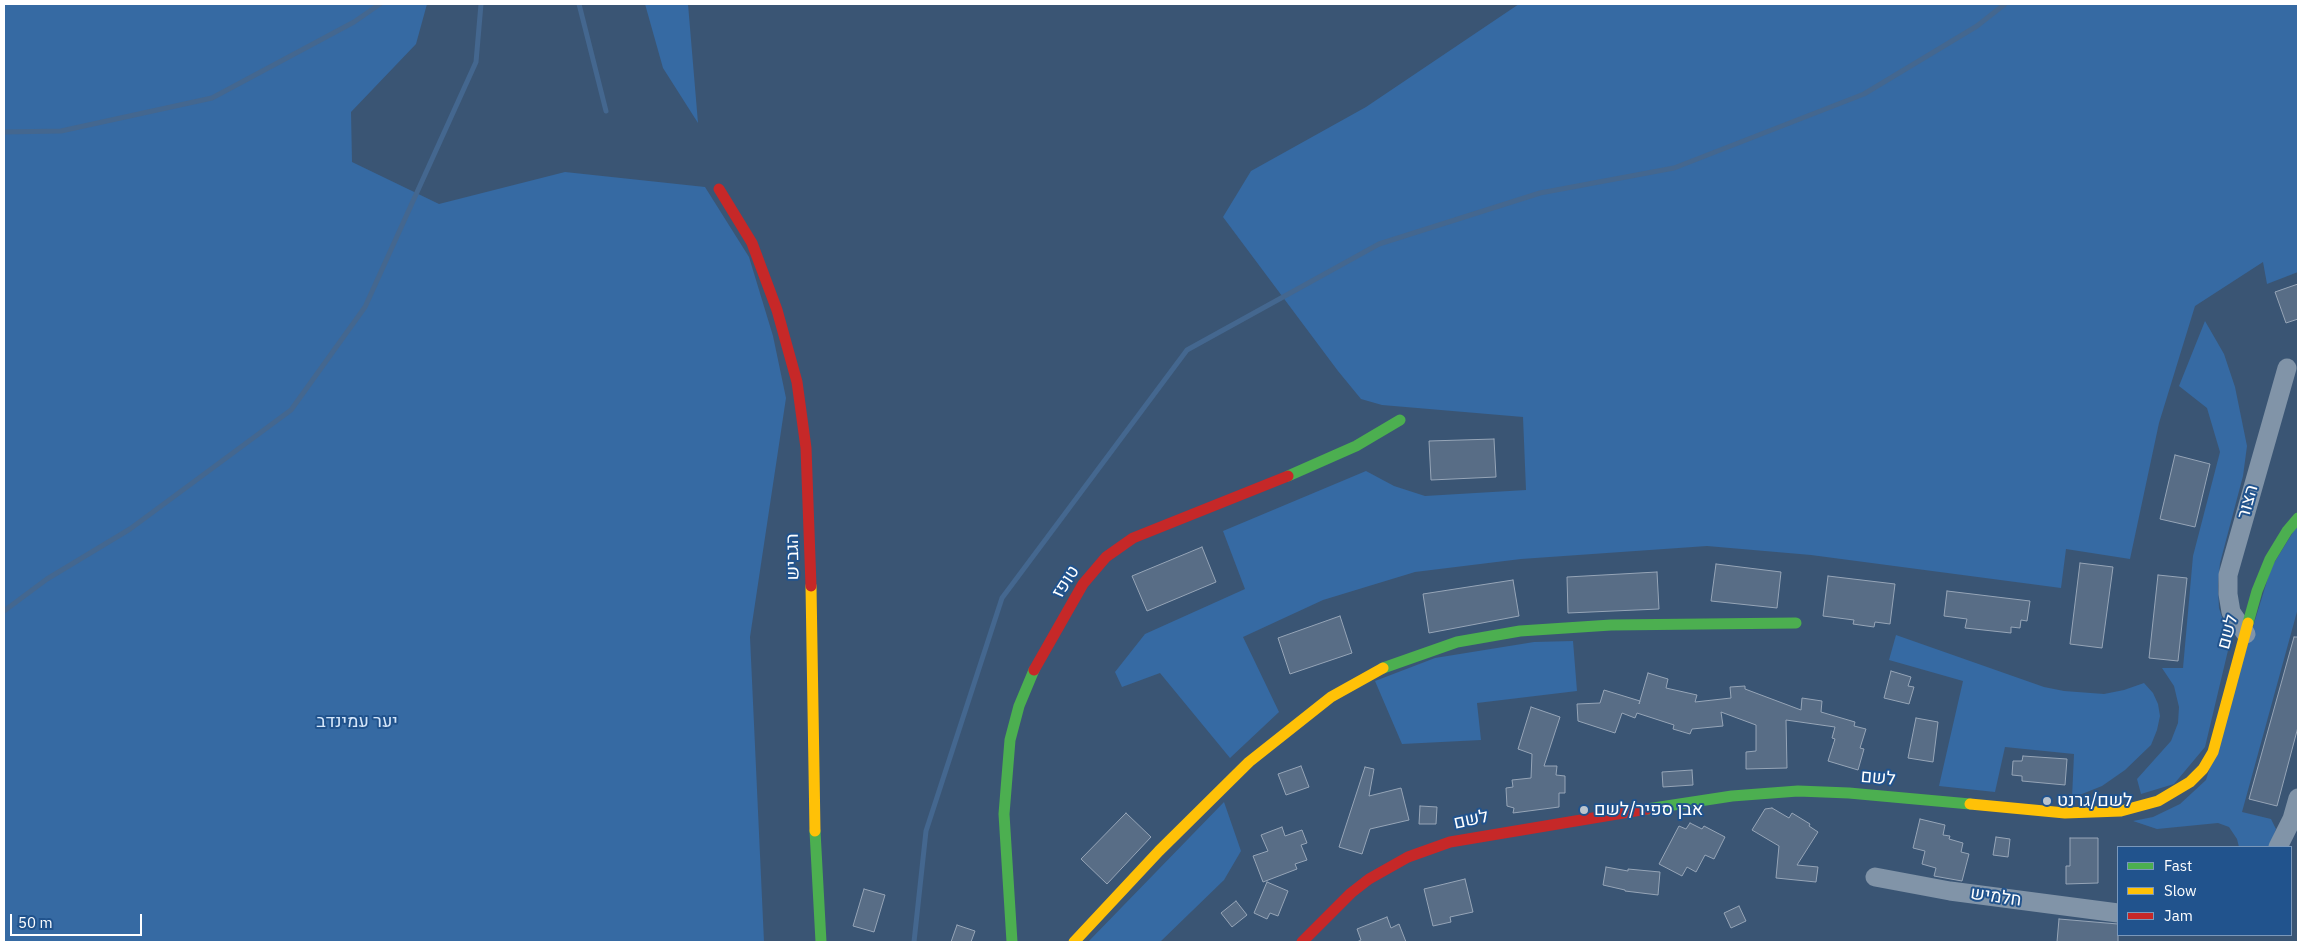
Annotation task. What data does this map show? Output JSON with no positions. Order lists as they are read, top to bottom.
{
  "streets": {
    "street": [
      "הצור",
      "הגביש",
      "טופז",
      "לשם",
      "חלמיש"
    ]
  },
  "crossings": [
    ["הצור", "לשם"]
  ],
  "parks": ["יער עמינדב"],
  "places": ["לשם/גרנט", "אבן ספיר/לשם"],
  "legend": ["Fast", "Slow", "Jam"],
  "scale_bar": "50 m"
}
